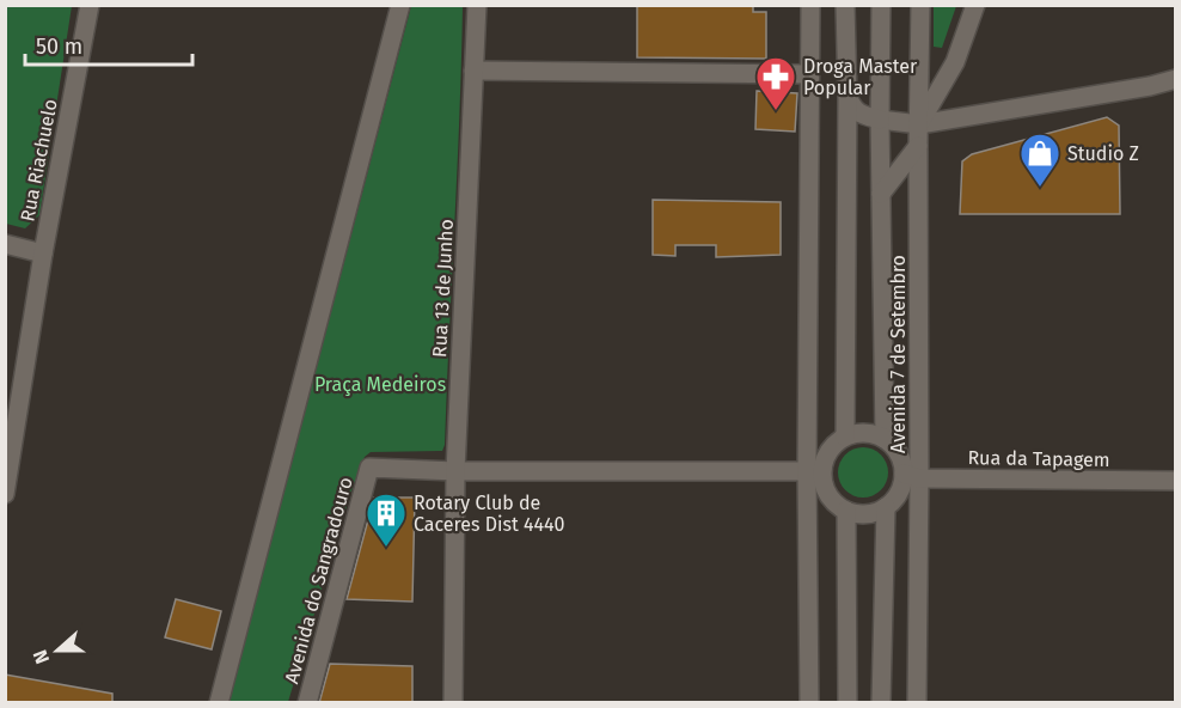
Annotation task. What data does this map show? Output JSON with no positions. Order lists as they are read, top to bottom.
{
  "streets": {
    "street": [
      "Rua Riachuelo",
      "Rua 13 de Junho",
      "Avenida 7 de Setembro",
      "Rua da Tapagem",
      "Avenida do Sangradouro"
    ]
  },
  "crossings": [
    ["Rua 13 de Junho", "Avenida do Sangradouro"],
    ["Avenida 7 de Setembro", "Rua da Tapagem"]
  ],
  "parks": ["Praça Medeiros"],
  "places": {
    "pharmacy": ["Droga Master Popular"],
    "shop": ["Studio Z"],
    "building": ["Rotary Club de Caceres Dist 4440"]
  },
  "scale_bar": "50 m",
  "north": "left"
}
